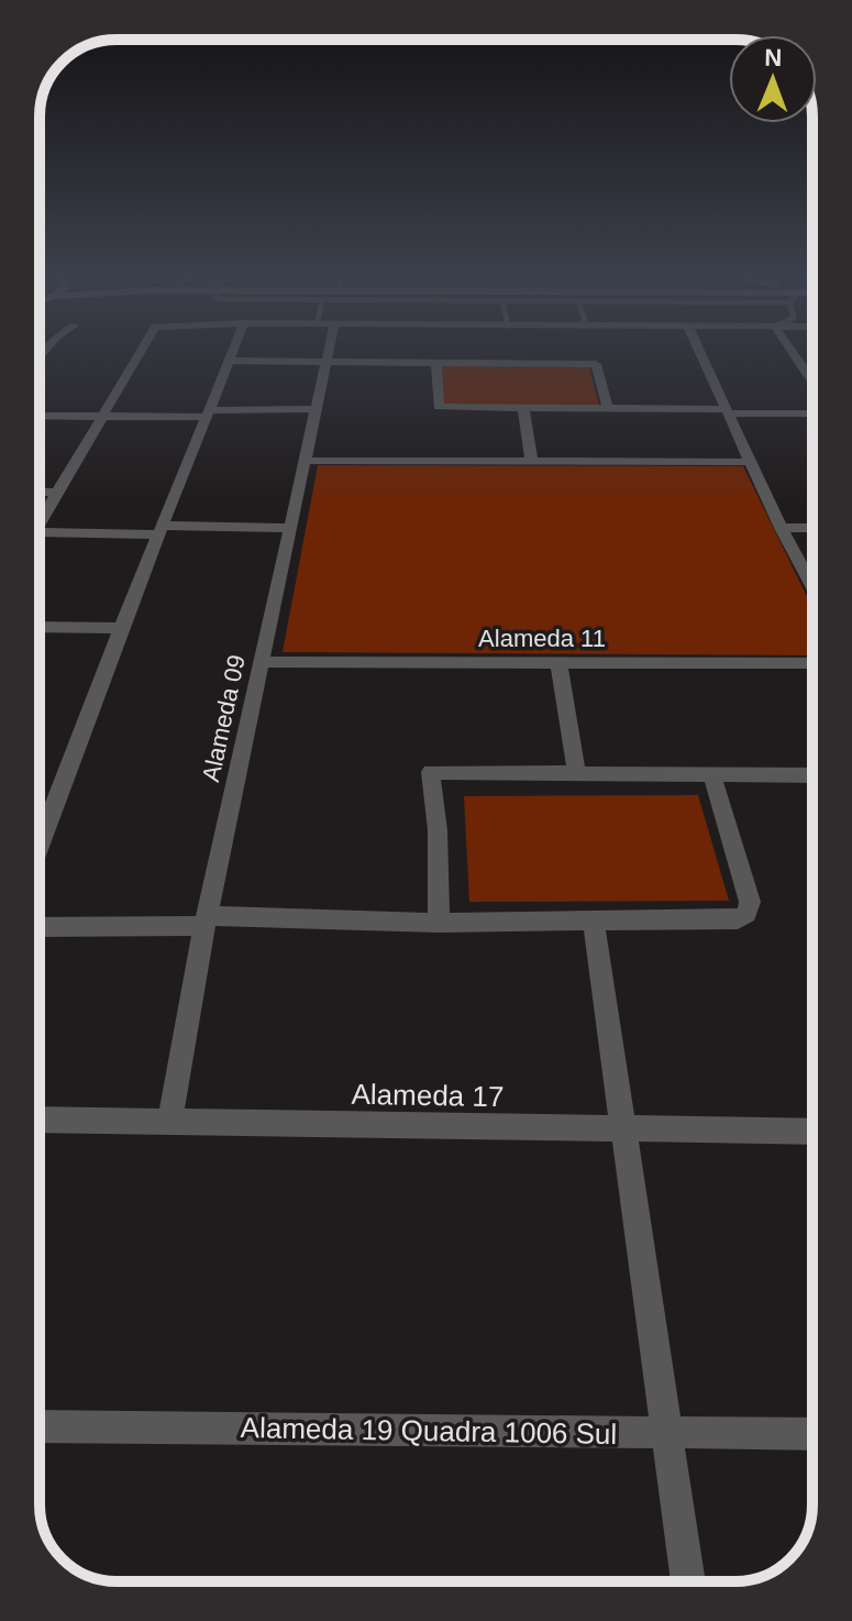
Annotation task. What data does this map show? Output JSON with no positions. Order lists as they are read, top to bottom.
{
  "streets": {
    "street": [
      "Alameda 11",
      "Alameda 09",
      "Alameda 17",
      "Alameda 19 Quadra 1006 Sul"
    ]
  },
  "crossings": [
    ["Alameda 11", "Alameda 09"],
    ["Alameda 09", "Alameda 17"]
  ],
  "north": "top"
}
